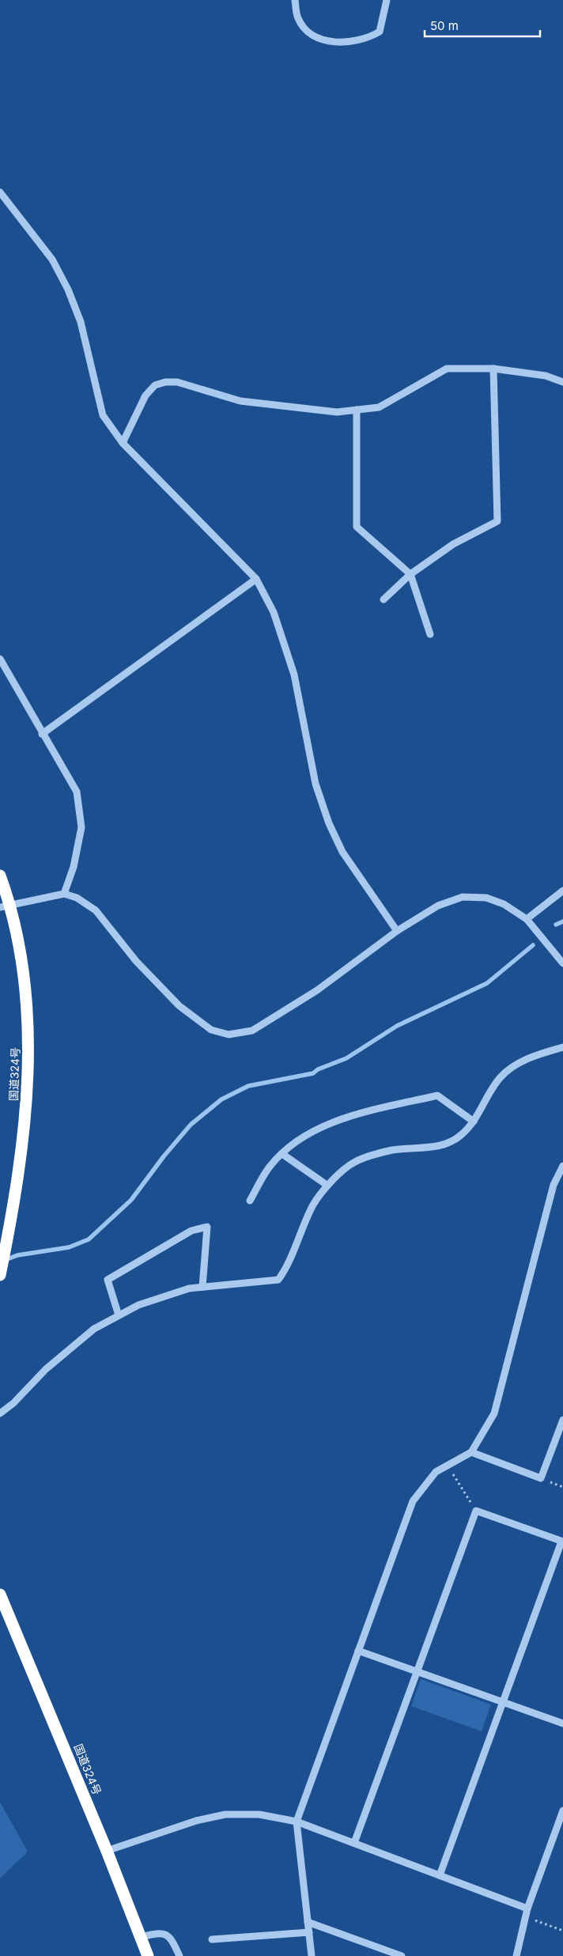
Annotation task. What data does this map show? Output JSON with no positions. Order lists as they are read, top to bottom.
{
  "streets": {
    "highway": ["国道324号"]
  },
  "scale_bar": "50 m"
}
